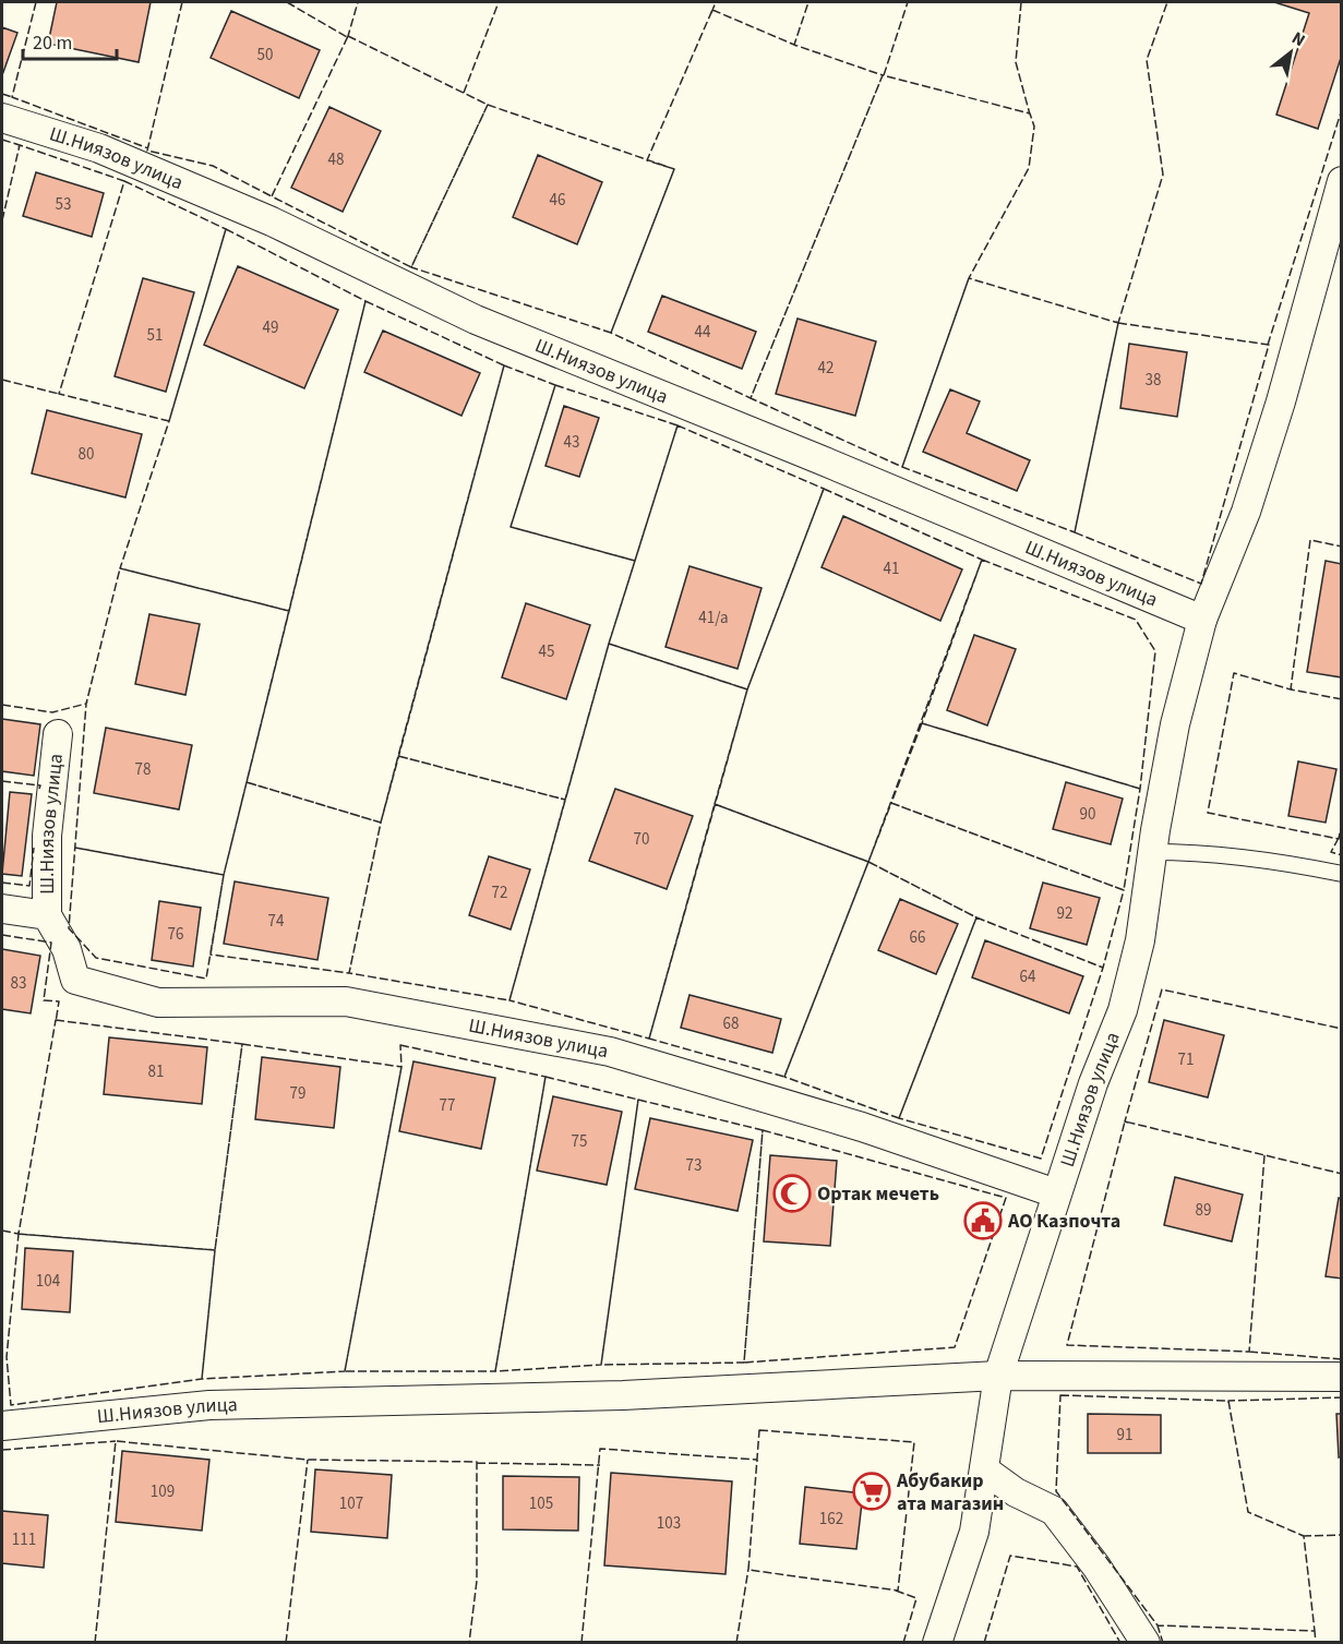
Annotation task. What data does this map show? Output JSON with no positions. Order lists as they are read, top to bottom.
{
  "streets": {
    "street": ["Ш.Ниязов улица"]
  },
  "places": {
    "mosque": ["Ортак мечеть"],
    "public building": ["АО Казпочта"],
    "supermarket": ["Абубакир ата магазин"]
  },
  "house_numbers": [
    "50",
    "48",
    "46",
    "53",
    "49",
    "44",
    "51",
    "42",
    "38",
    "43",
    "80",
    "41",
    "41/а",
    "45",
    "78",
    "90",
    "70",
    "72",
    "92",
    "74",
    "76",
    "66",
    "64",
    "83",
    "68",
    "71",
    "81",
    "79",
    "77",
    "75",
    "73",
    "89",
    "104",
    "91",
    "109",
    "107",
    "105",
    "162",
    "103",
    "111"
  ],
  "scale_bar": "20 m",
  "north": "top right"
}
